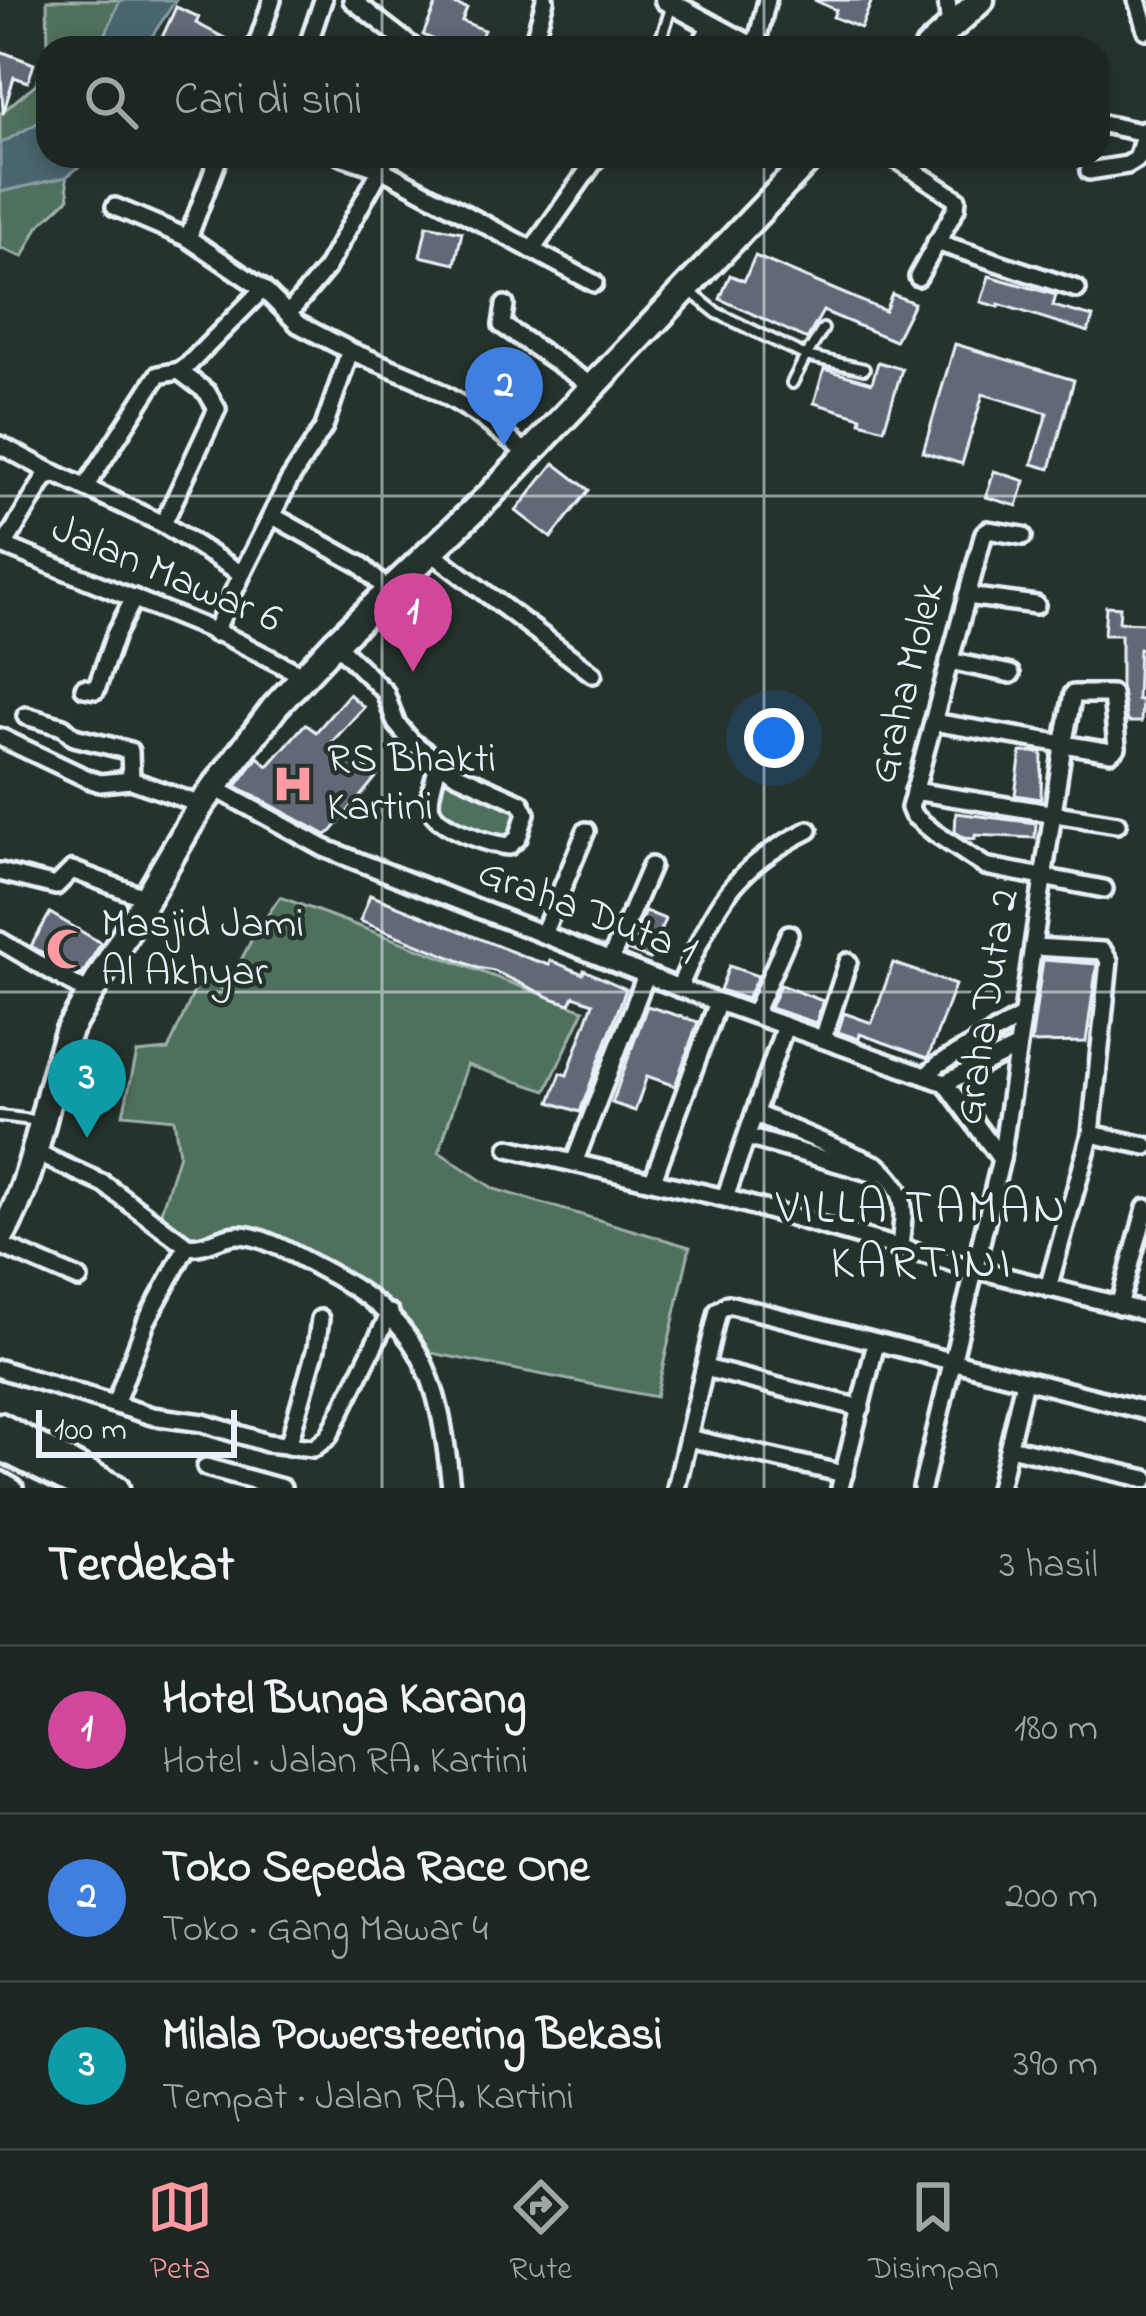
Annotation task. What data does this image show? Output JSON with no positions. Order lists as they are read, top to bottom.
{
  "streets": {
    "street": [
      "Jalan Mawar 6",
      "Graha Molek",
      "Graha Duta 1",
      "Graha Duta 2"
    ]
  },
  "crossings": [
    ["Graha Molek", "Graha Duta 2"]
  ],
  "districts": ["VILLA TAMAN KARTINI"],
  "places": {
    "hospital": ["RS Bhakti Kartini"],
    "mosque": ["Masjid Jami Al Akhyar"]
  },
  "scale_bar": "100 m",
  "page": {
    "search": "Cari di sini",
    "pins": ["2", "1", "3"],
    "scale": "100 m",
    "heading": ["Terdekat", "3 hasil"],
    "list": [
      {
        "mark": "1",
        "name": "Hotel Bunga Karang",
        "note": "Hotel · Jalan RA. Kartini",
        "value": "180 m"
      },
      {
        "mark": "2",
        "name": "Toko Sepeda Race One",
        "note": "Toko · Gang Mawar 4",
        "value": "200 m"
      },
      {
        "mark": "3",
        "name": "Milala Powersteering Bekasi",
        "note": "Tempat · Jalan RA. Kartini",
        "value": "390 m"
      }
    ],
    "nav": ["Peta", "Rute", "Disimpan"]
  }
}
